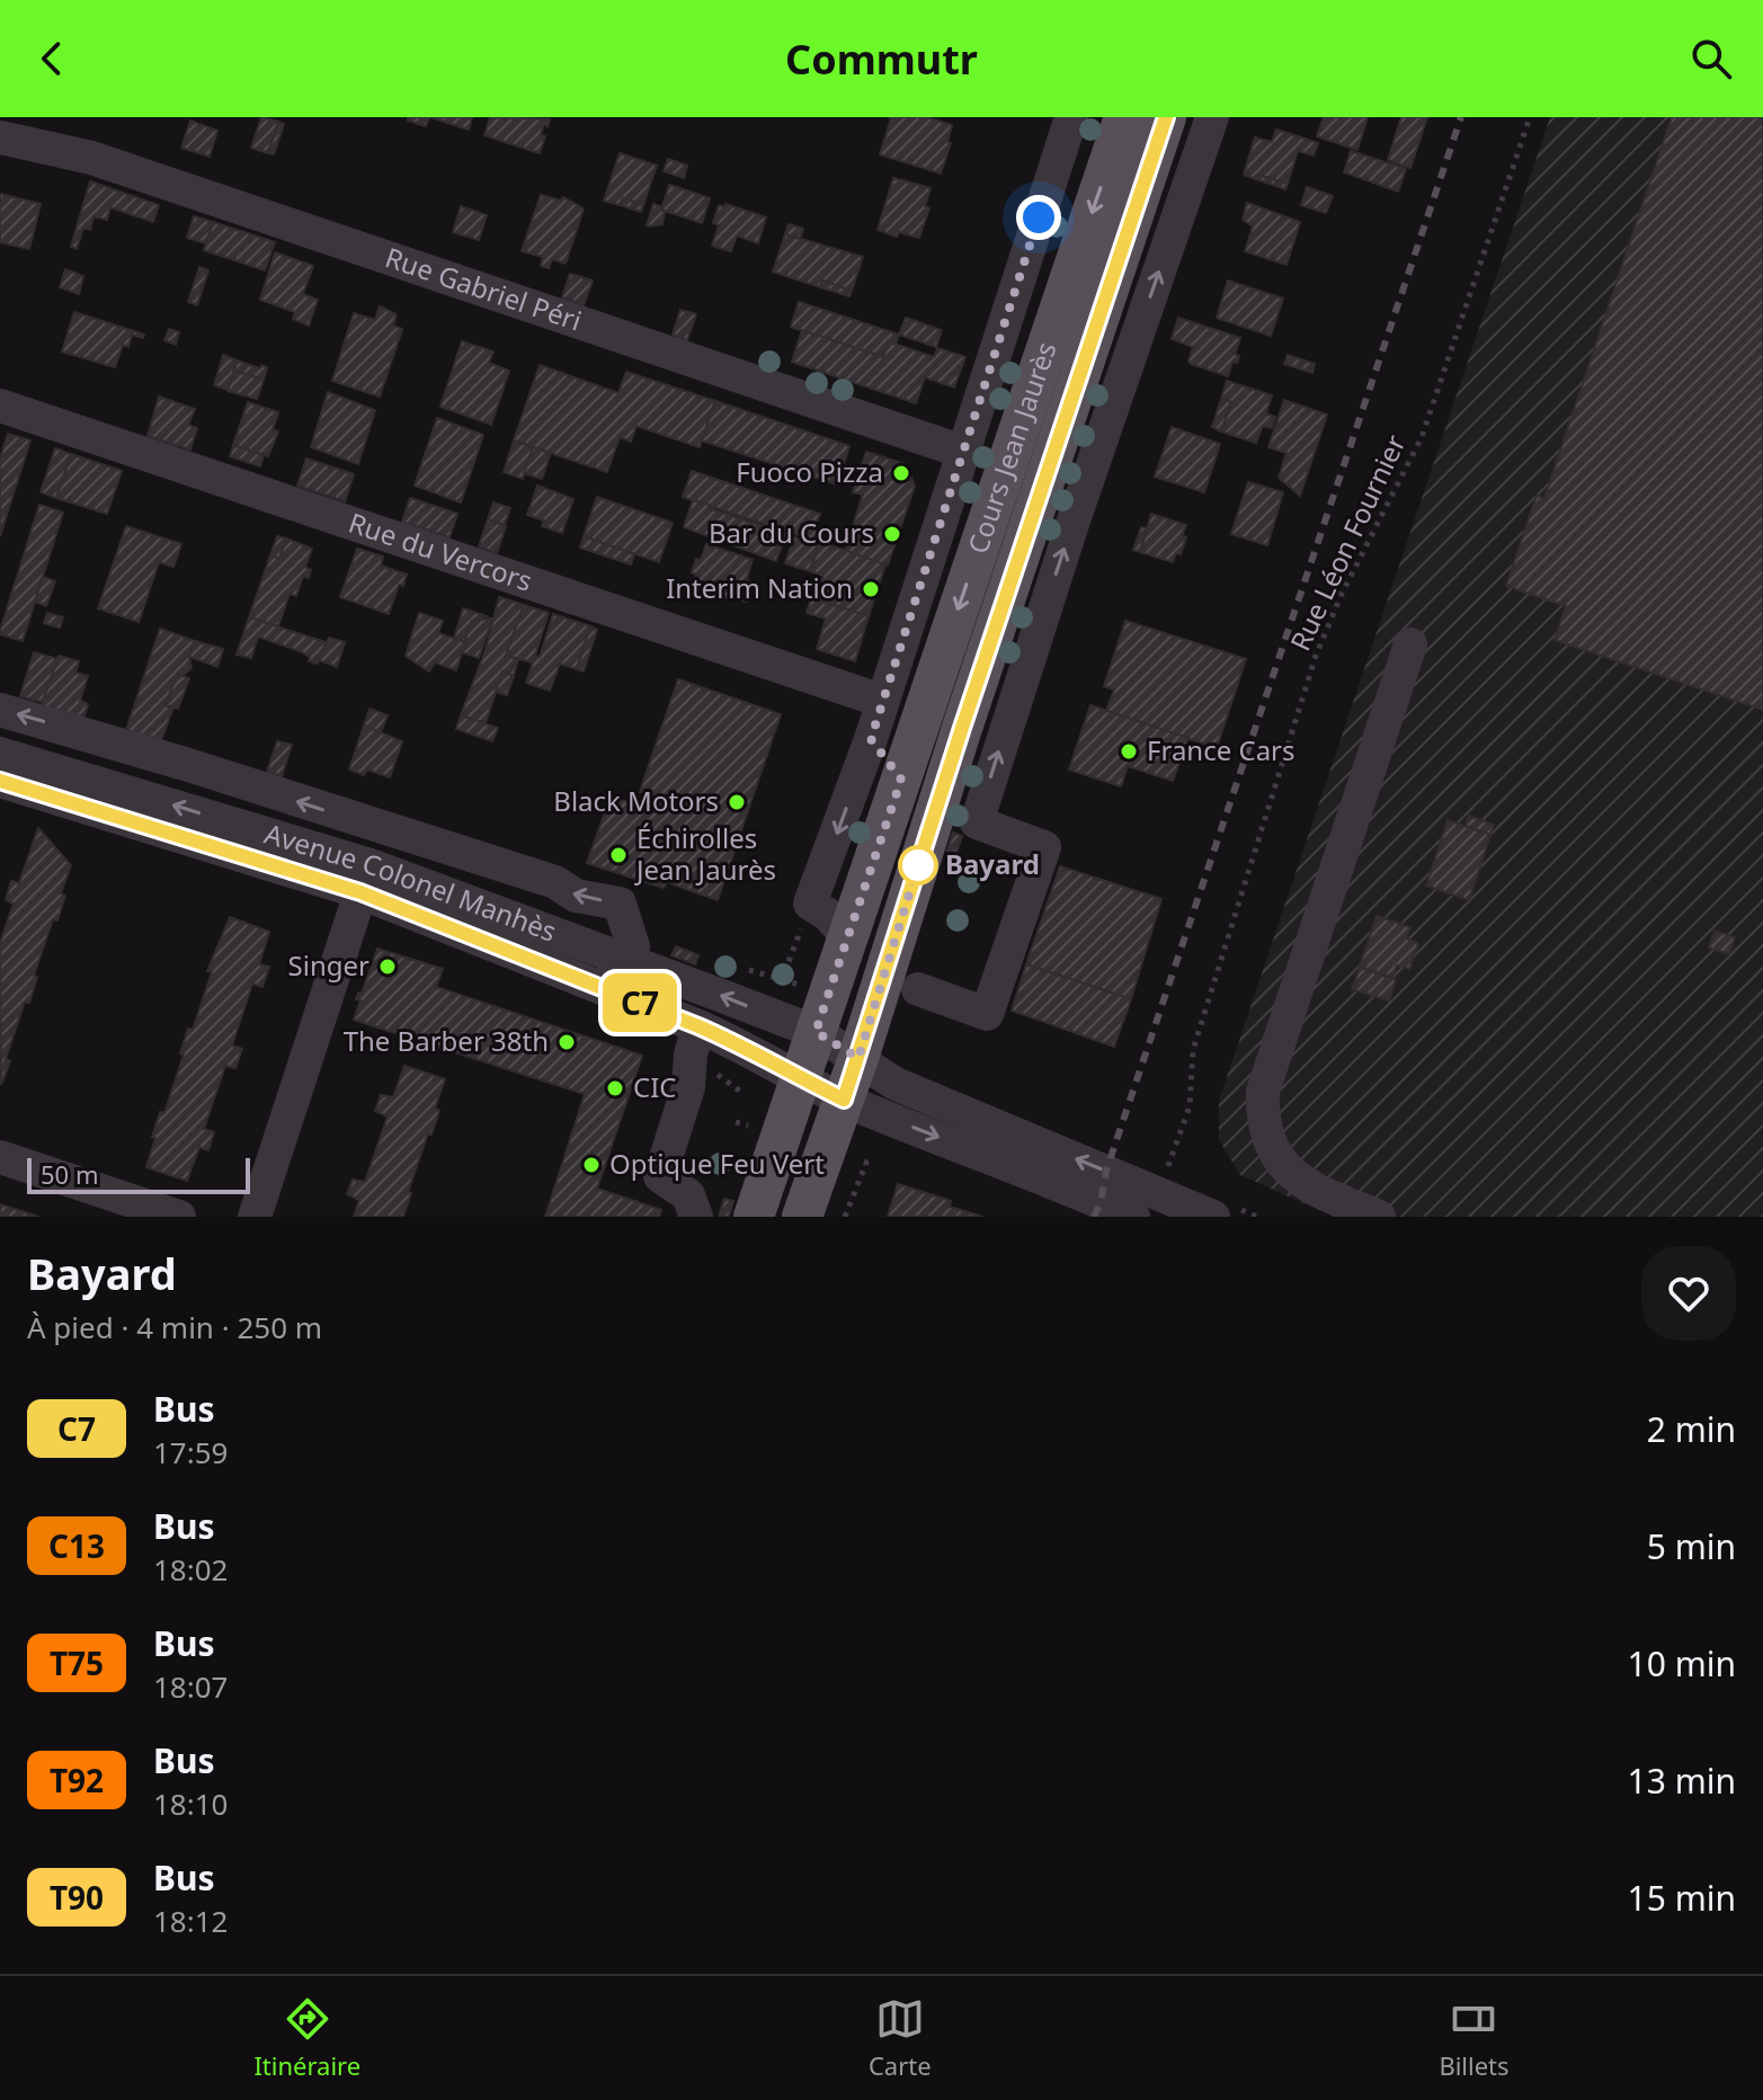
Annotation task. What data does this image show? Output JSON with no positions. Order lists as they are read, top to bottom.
{
  "streets": {
    "main road": ["Cours Jean Jaurès"],
    "street": ["Rue Gabriel Péri", "Rue du Vercors", "Avenue Colonel Manhès"],
    "path": ["Rue Léon Fournier"]
  },
  "crossings": [
    ["Rue Gabriel Péri", "Cours Jean Jaurès"],
    ["Cours Jean Jaurès", "Rue du Vercors"],
    ["Cours Jean Jaurès", "Avenue Colonel Manhès"],
    ["Rue Léon Fournier", "Avenue Colonel Manhès"]
  ],
  "places": [
    "Fuoco Pizza",
    "Bar du Cours",
    "Interim Nation",
    "France Cars",
    "Black Motors",
    "Échirolles Jean Jaurès",
    "Bayard",
    "Singer",
    "The Barber 38th",
    "CIC",
    "Optique Feu Vert"
  ],
  "lines": ["bus line C7"],
  "scale_bar": "50 m",
  "page": {
    "header": "Commutr",
    "on_map": "C7",
    "scale": "50 m",
    "heading": ["Bayard", "À pied · 4 min · 250 m"],
    "list": [
      {
        "mark": "C7",
        "name": "Bus",
        "note": "17:59",
        "value": "2 min"
      },
      {
        "mark": "C13",
        "name": "Bus",
        "note": "18:02",
        "value": "5 min"
      },
      {
        "mark": "T75",
        "name": "Bus",
        "note": "18:07",
        "value": "10 min"
      },
      {
        "mark": "T92",
        "name": "Bus",
        "note": "18:10",
        "value": "13 min"
      },
      {
        "mark": "T90",
        "name": "Bus",
        "note": "18:12",
        "value": "15 min"
      }
    ],
    "tabs": ["Itinéraire", "Carte", "Billets"]
  }
}
